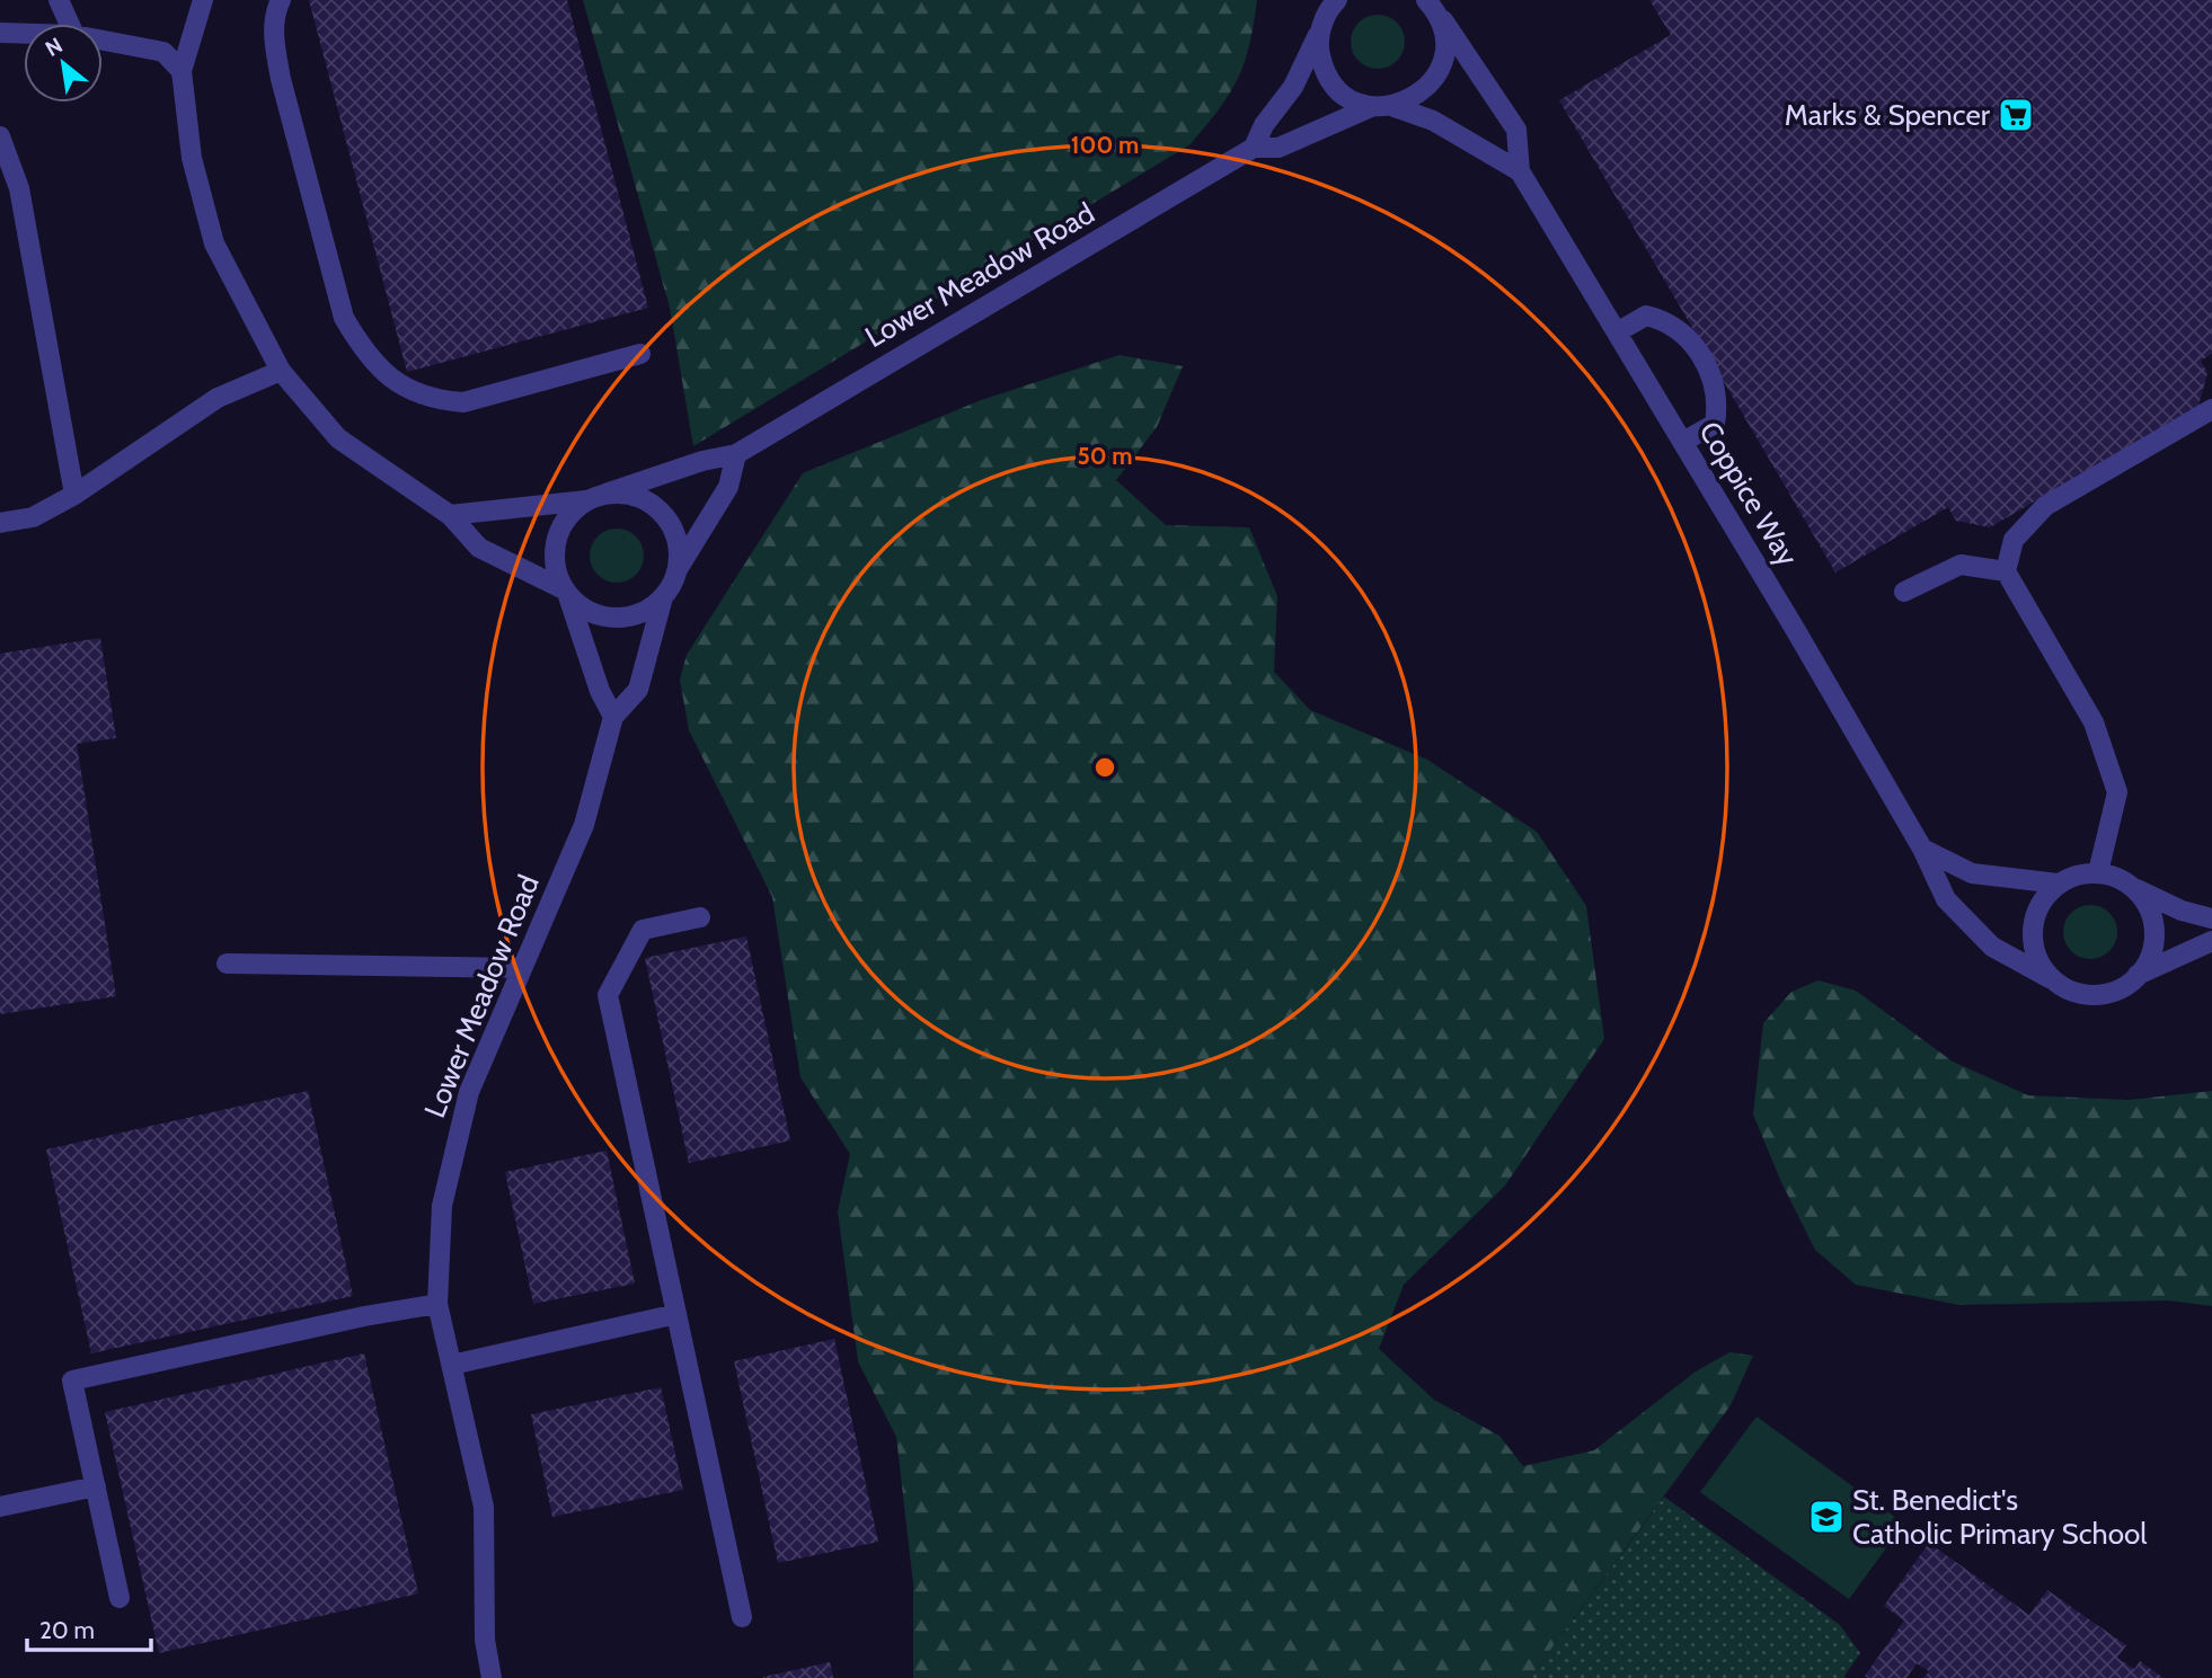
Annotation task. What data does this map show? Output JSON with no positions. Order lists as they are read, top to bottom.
{
  "streets": {
    "street": ["Lower Meadow Road", "Coppice Way"]
  },
  "crossings": [
    ["Lower Meadow Road", "Coppice Way"]
  ],
  "places": {
    "supermarket": ["Marks & Spencer"],
    "school or university": ["St. Benedict's Catholic Primary School"]
  },
  "scale_bar": "20 m",
  "north": "top left",
  "rings": ["100 m", "50 m"]
}
